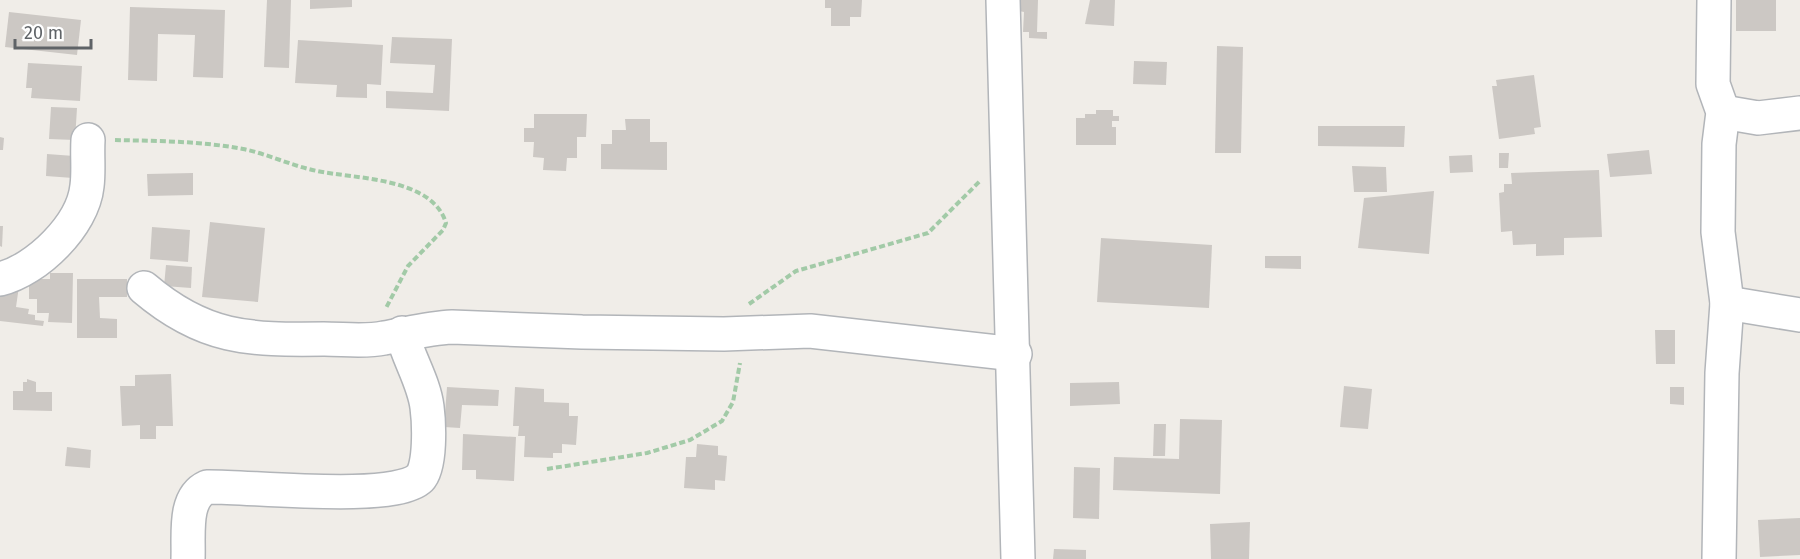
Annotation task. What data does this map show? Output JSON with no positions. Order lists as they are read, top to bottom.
{
  "scale_bar": "20 m"
}
